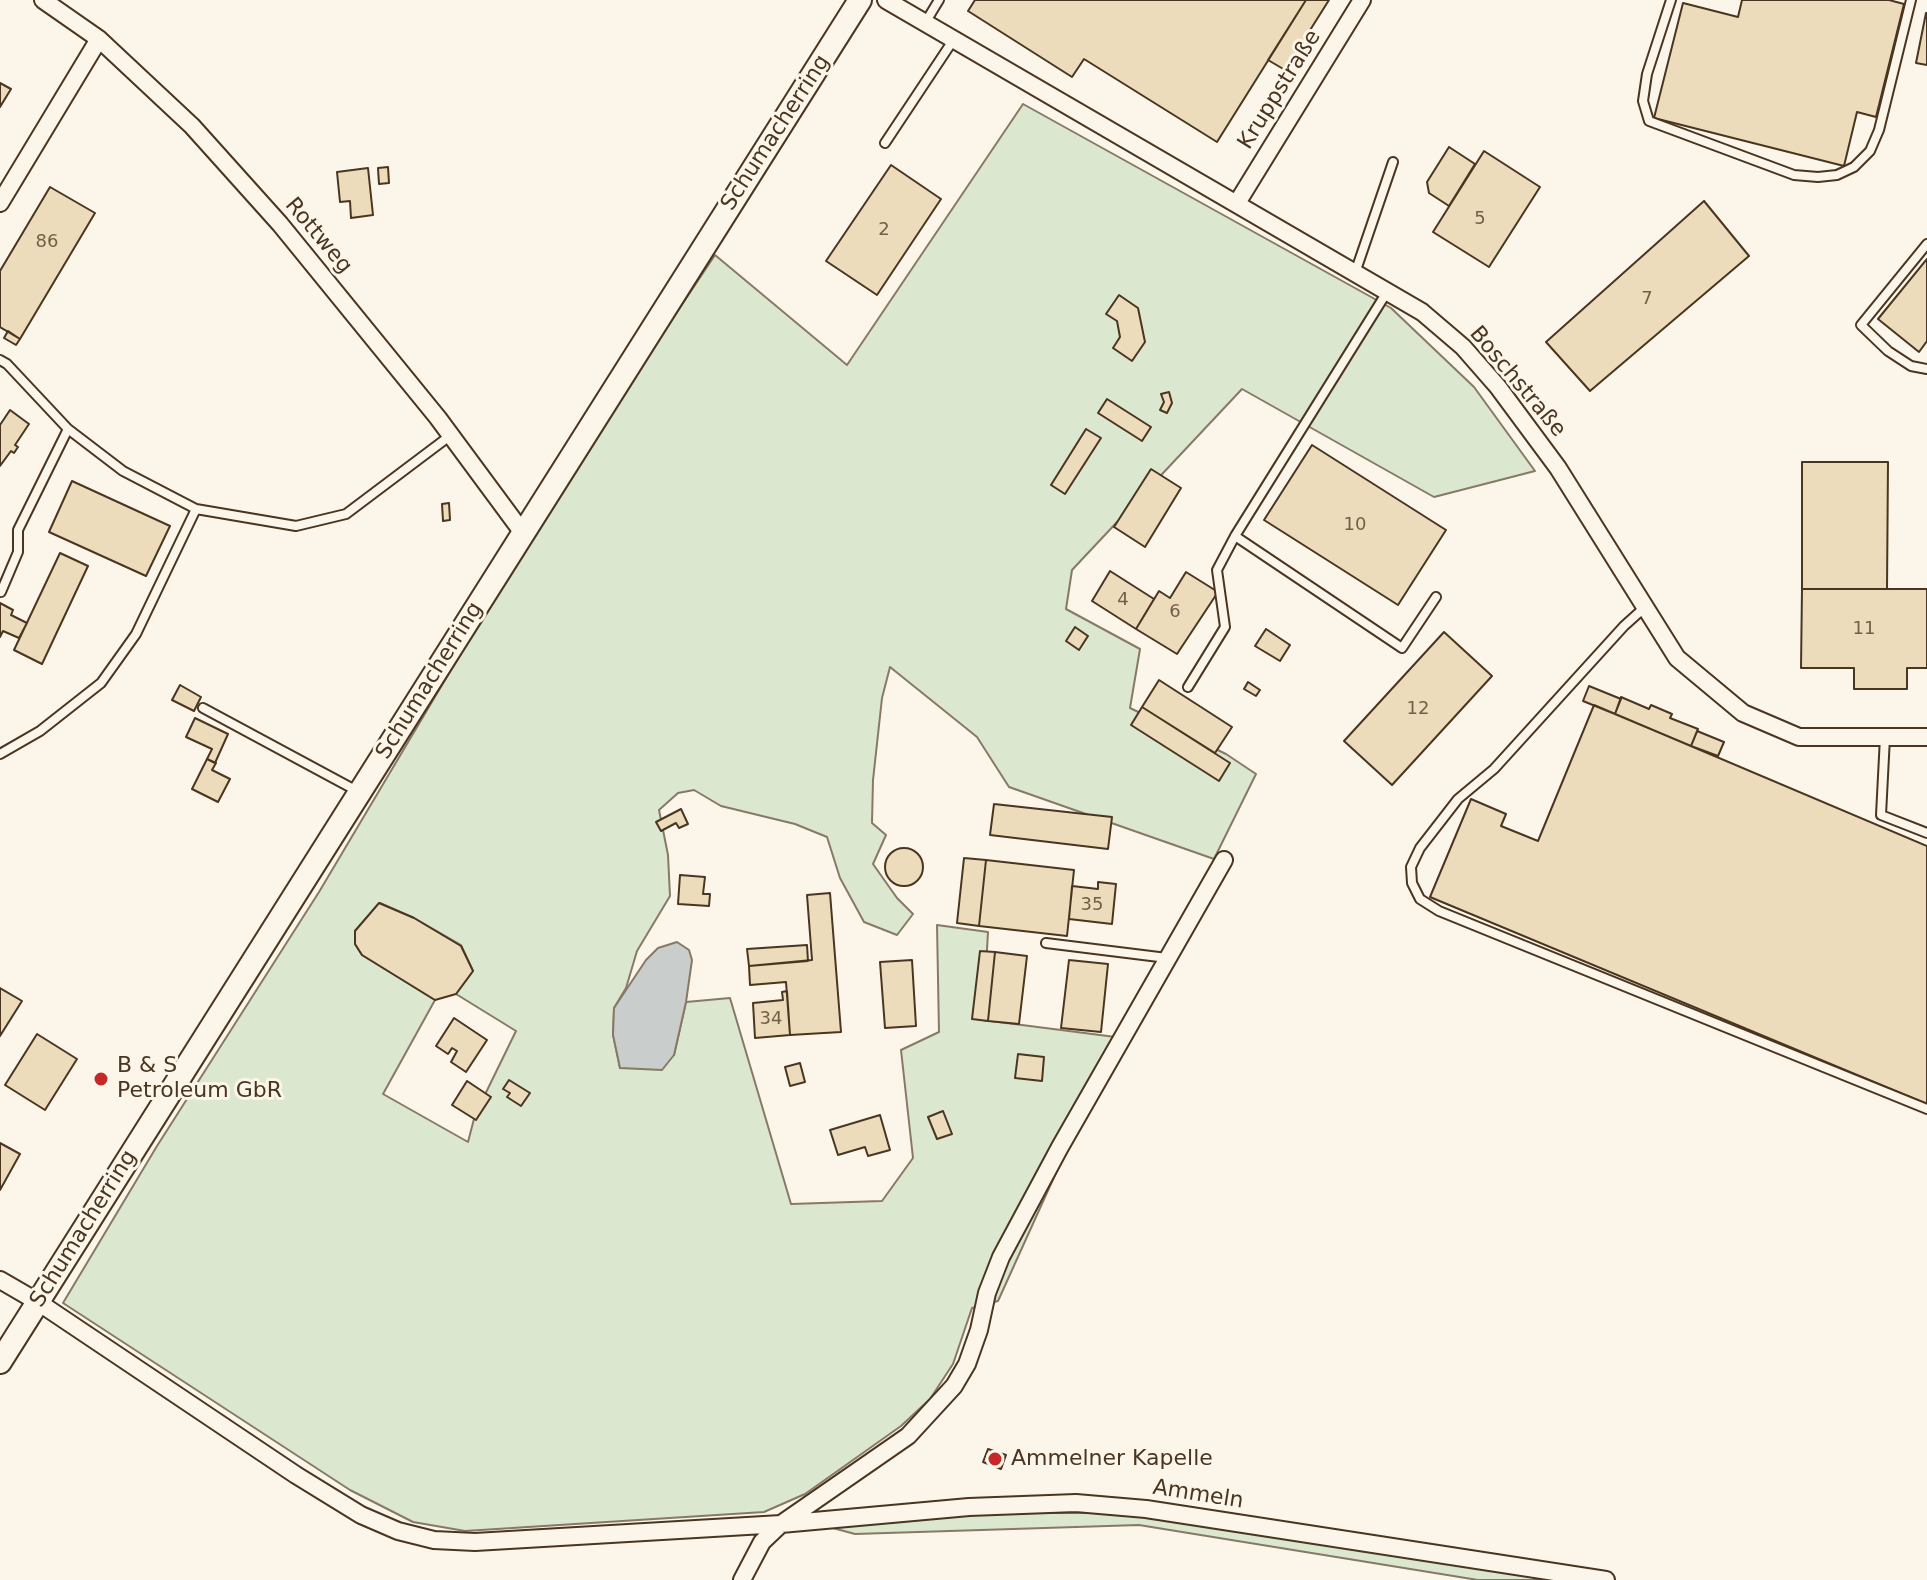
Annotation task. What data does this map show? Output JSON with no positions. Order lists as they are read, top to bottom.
{
  "streets": {
    "main road": ["Schumacherring"],
    "street": [
      "Kruppstraße",
      "Rottweg",
      "Boschstraße",
      "Ammeln"
    ]
  },
  "crossings": [
    ["Kruppstraße", "Boschstraße"],
    ["Schumacherring", "Rottweg"],
    ["Schumacherring", "Ammeln"]
  ],
  "places": ["B & S Petroleum GbR", "Ammelner Kapelle"],
  "house_numbers": [
    "5",
    "2",
    "86",
    "7",
    "10",
    "4",
    "6",
    "11",
    "12",
    "35",
    "34"
  ]
}
